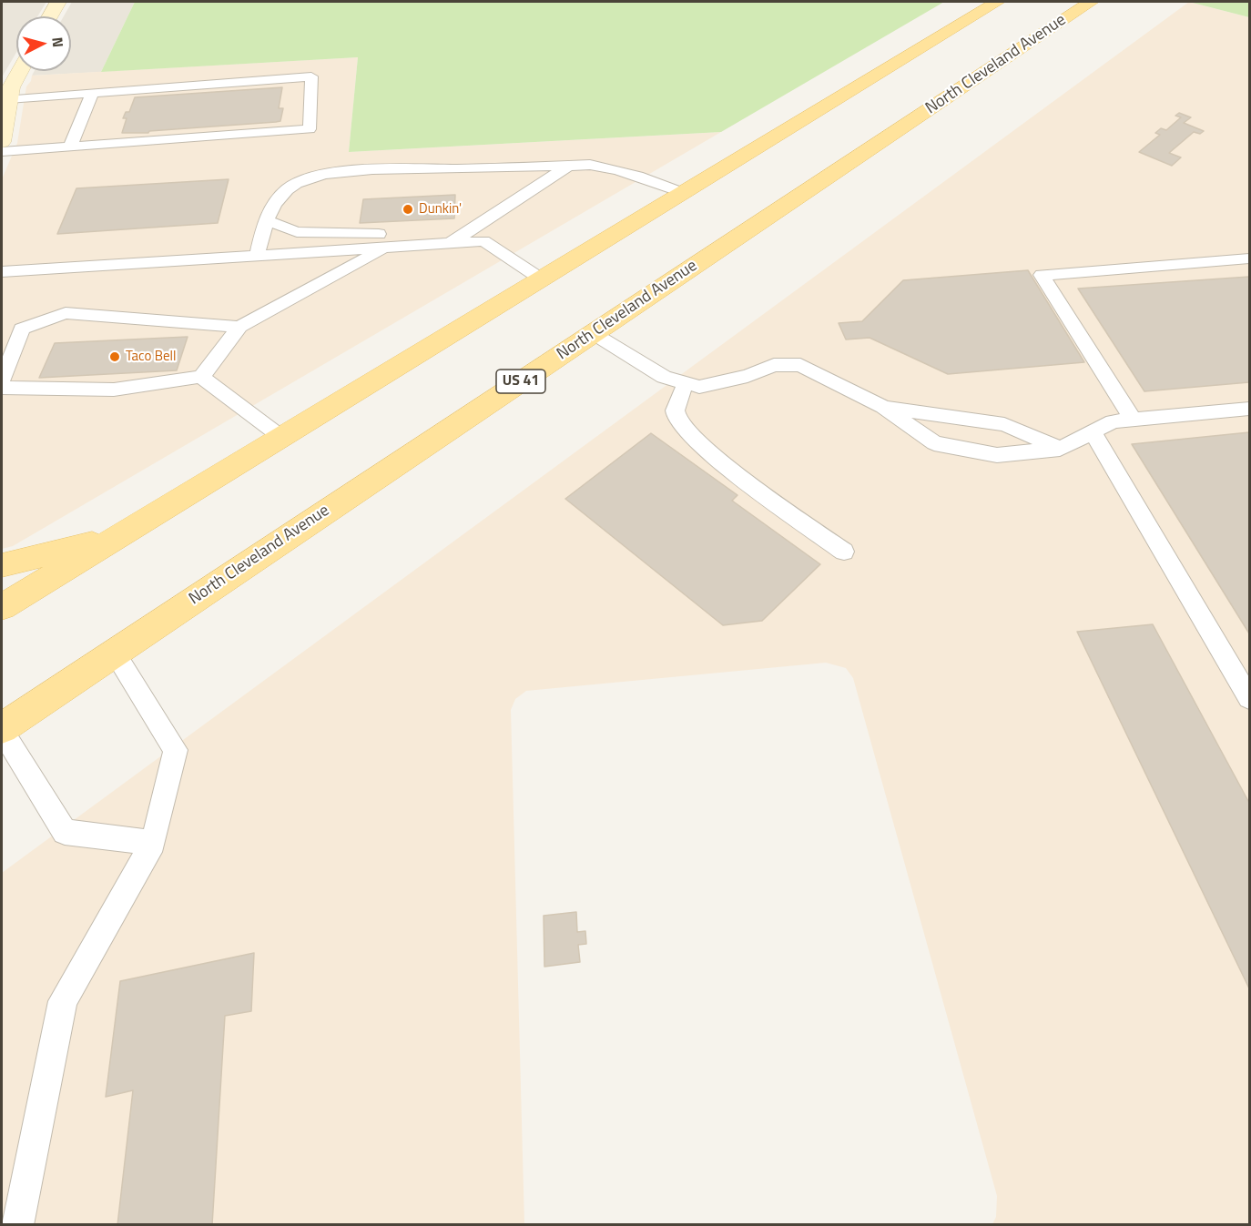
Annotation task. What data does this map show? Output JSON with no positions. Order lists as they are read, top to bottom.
{
  "streets": {
    "main road": ["North Cleveland Avenue", "US 41"]
  },
  "places": ["Dunkin'", "Taco Bell"],
  "north": "right"
}
